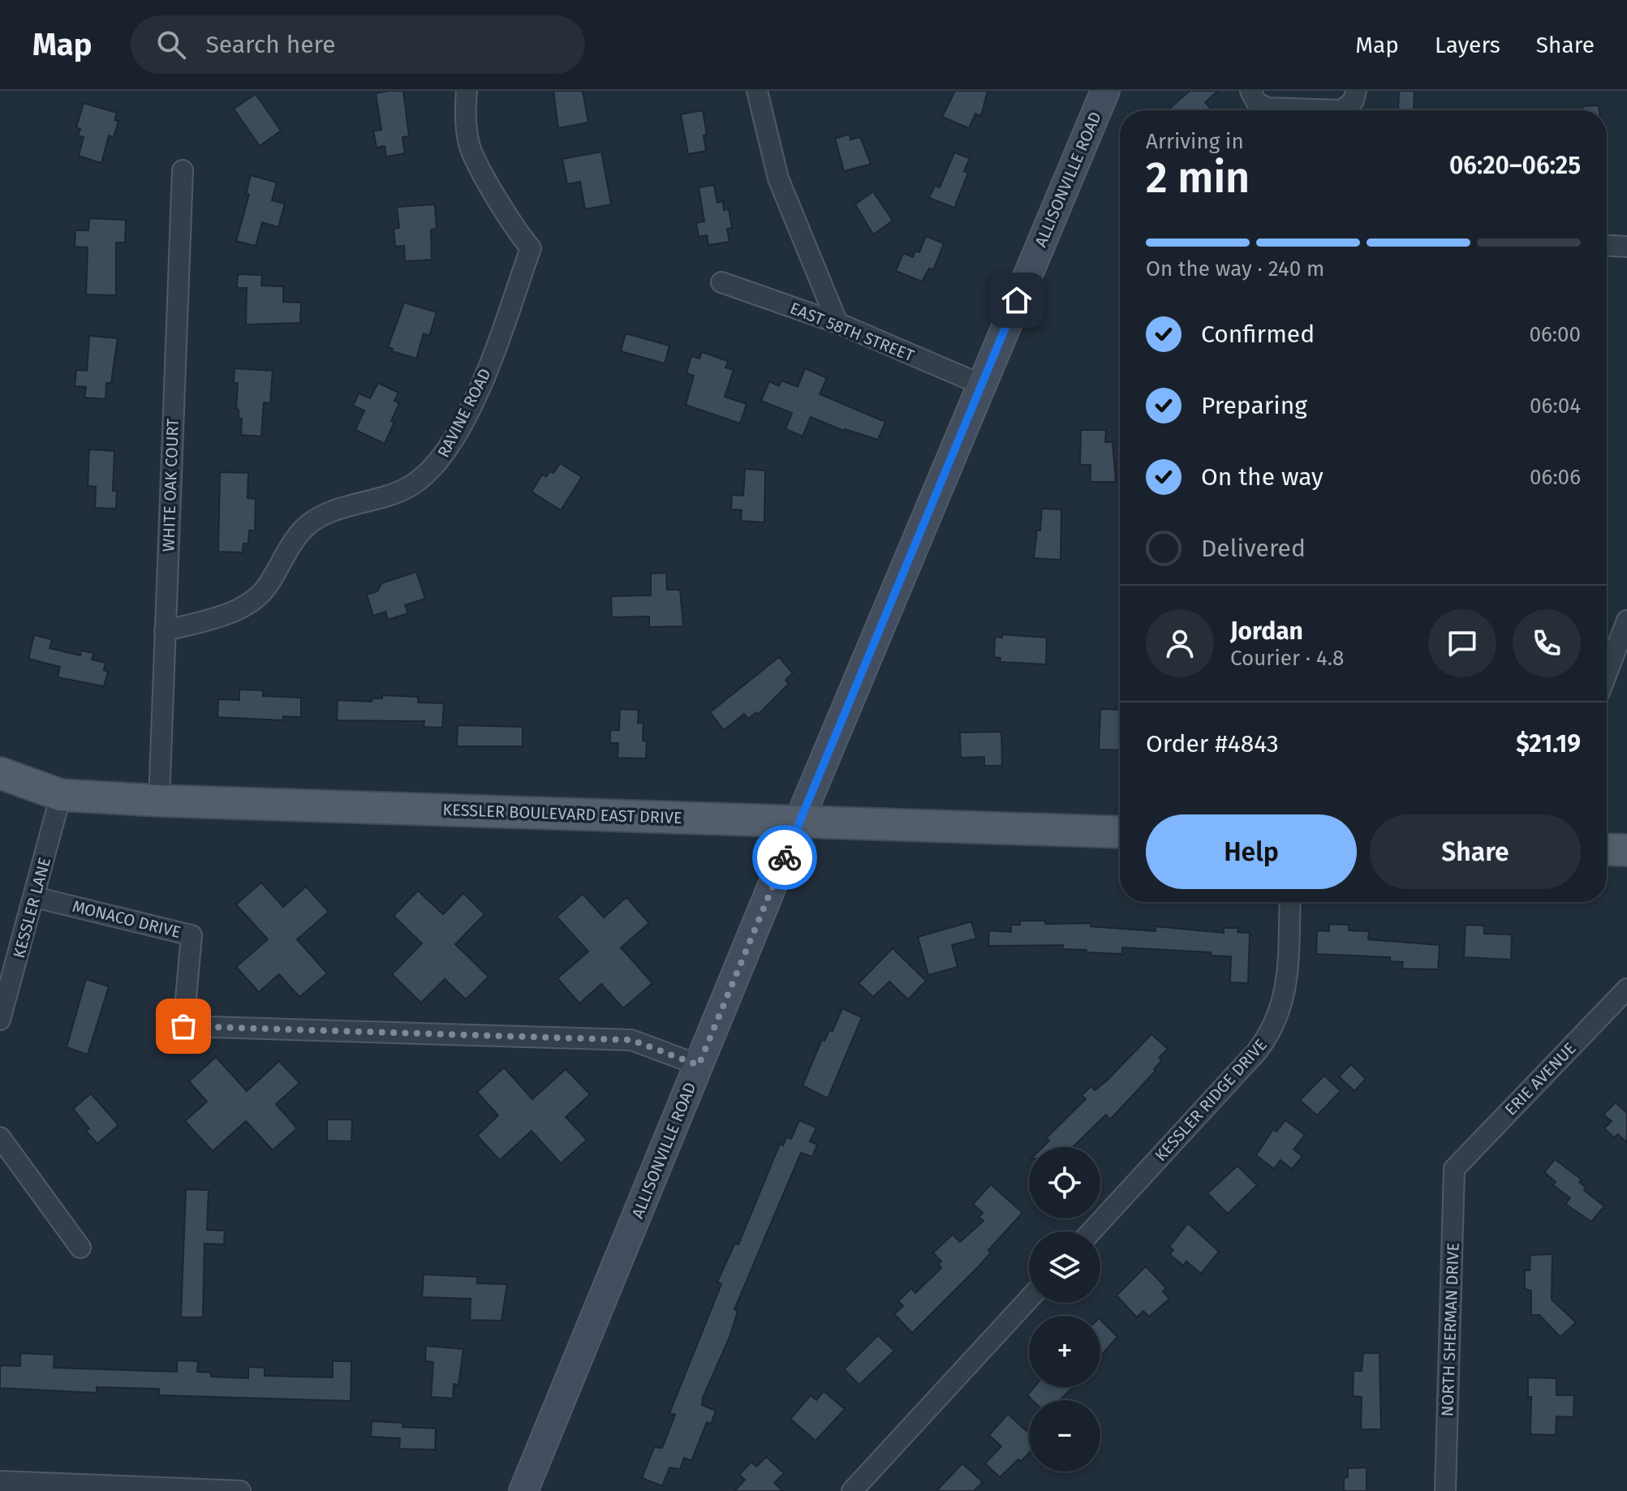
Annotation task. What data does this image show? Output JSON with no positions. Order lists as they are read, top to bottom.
{
  "streets": {
    "main road": ["ALLISONVILLE ROAD", "KESSLER BOULEVARD EAST DRIVE"],
    "street": [
      "EAST 58TH STREET",
      "RAVINE ROAD",
      "WHITE OAK COURT",
      "KESSLER LANE",
      "MONACO DRIVE",
      "ERIE AVENUE",
      "KESSLER RIDGE DRIVE",
      "NORTH SHERMAN DRIVE"
    ]
  },
  "crossings": [
    ["ALLISONVILLE ROAD", "EAST 58TH STREET"],
    ["ALLISONVILLE ROAD", "KESSLER BOULEVARD EAST DRIVE"],
    ["ALLISONVILLE ROAD", "MONACO DRIVE"],
    ["RAVINE ROAD", "WHITE OAK COURT"],
    ["WHITE OAK COURT", "KESSLER BOULEVARD EAST DRIVE"],
    ["KESSLER BOULEVARD EAST DRIVE", "KESSLER LANE"],
    ["KESSLER LANE", "MONACO DRIVE"],
    ["ERIE AVENUE", "NORTH SHERMAN DRIVE"]
  ],
  "page": {
    "header": "Map",
    "search": "Search here",
    "nav": ["Map", "Layers", "Share"],
    "heading": ["2 min", "Arriving in", "06:20–06:25"],
    "panel": [
      "Jordan",
      "Courier · 4.8",
      "Order #4843",
      "$21.19"
    ],
    "bar": "On the way · 240 m",
    "list": [
      ["Confirmed", "06:00"],
      ["Preparing", "06:04"],
      ["On the way", "06:06"],
      "Delivered"
    ],
    "buttons": ["Help", "Share"],
    "map_buttons": ["+", "−"]
  }
}
